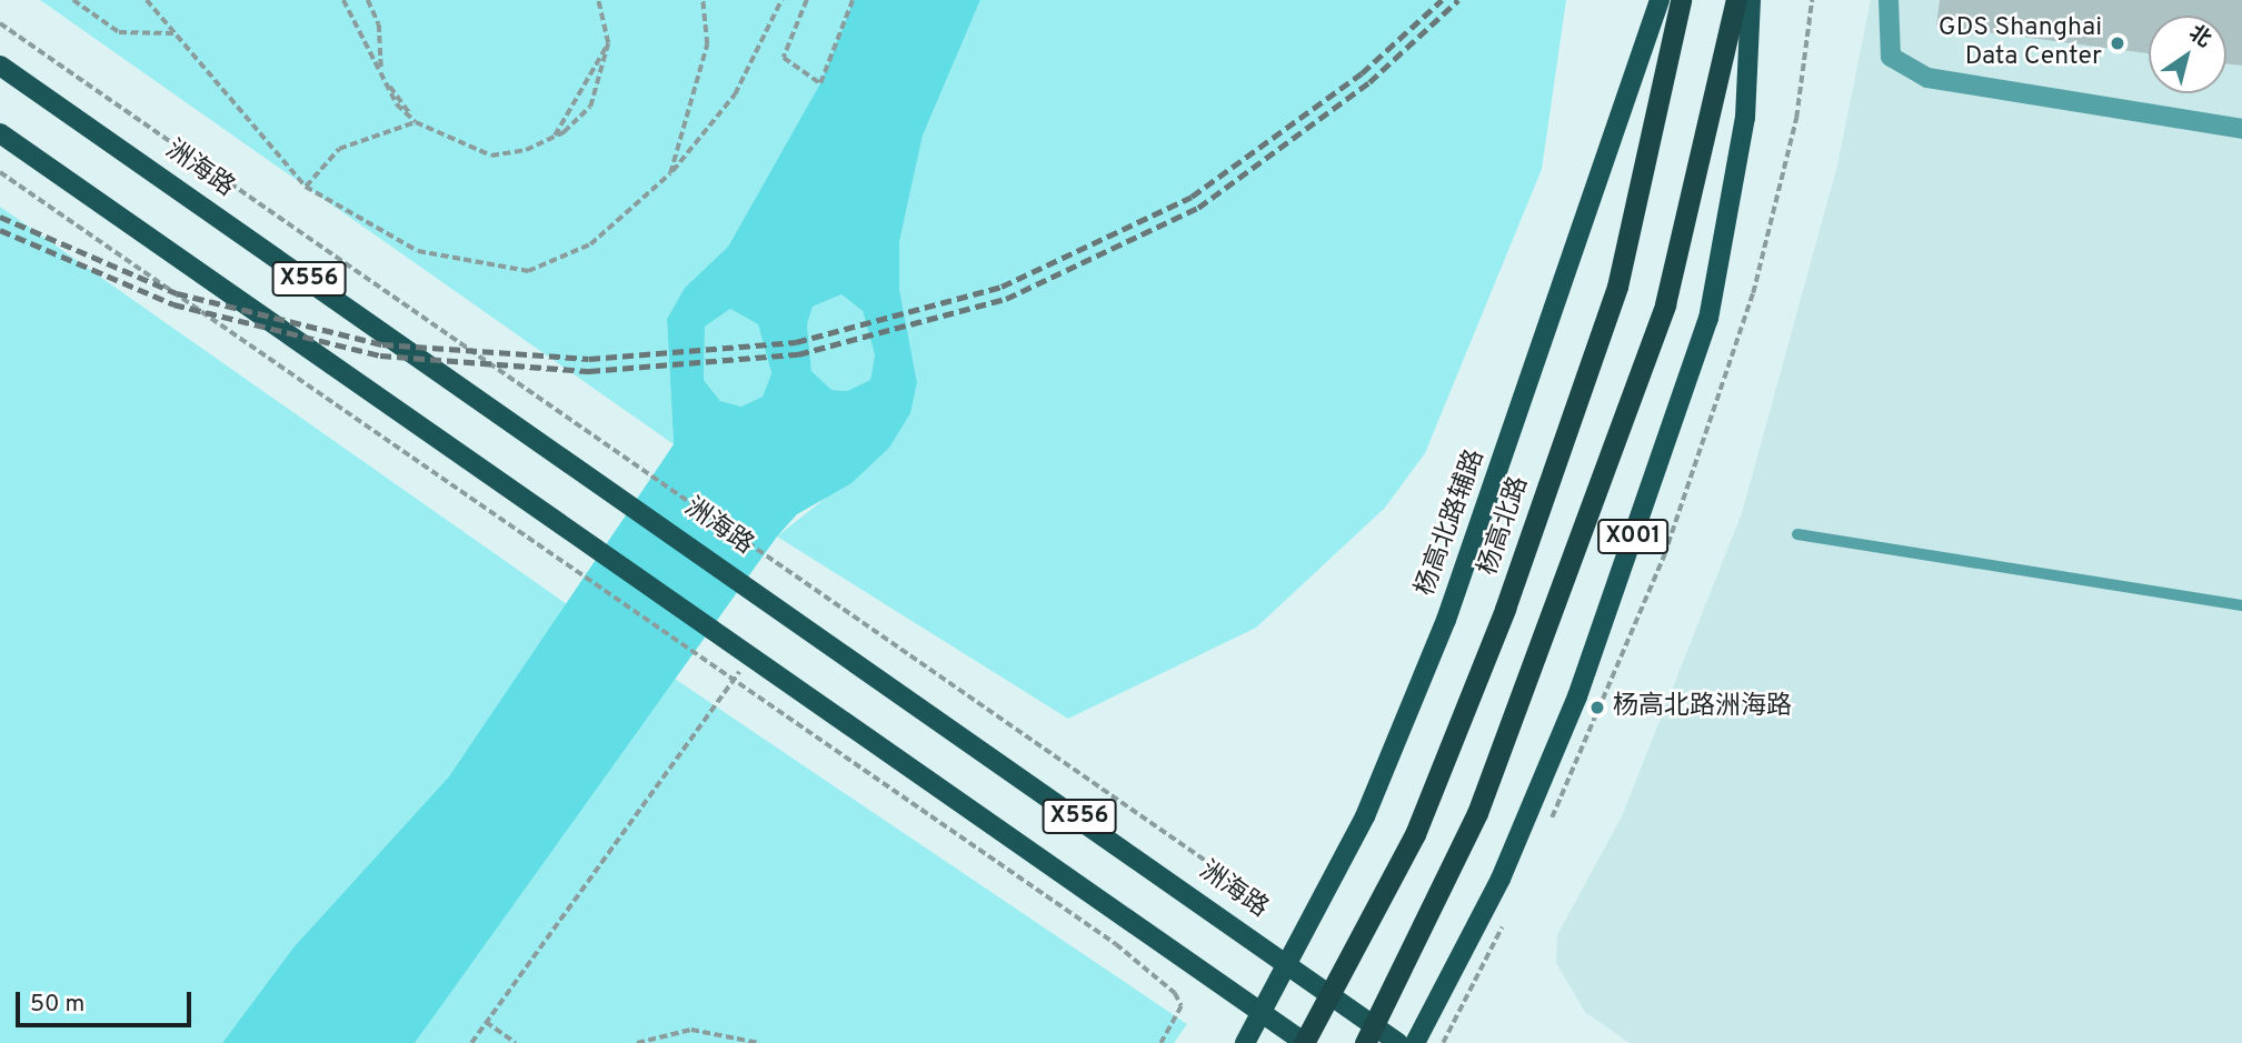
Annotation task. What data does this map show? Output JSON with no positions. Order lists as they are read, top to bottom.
{
  "streets": {
    "highway": ["杨高北路", "X001"],
    "main road": ["洲海路", "X556", "杨高北路辅路"]
  },
  "crossings": [
    ["洲海路", "杨高北路辅路"],
    ["X556", "杨高北路辅路"],
    ["X556", "杨高北路"]
  ],
  "places": ["GDS Shanghai Data Center", "杨高北路洲海路"],
  "scale_bar": "50 m",
  "north": "top right"
}
